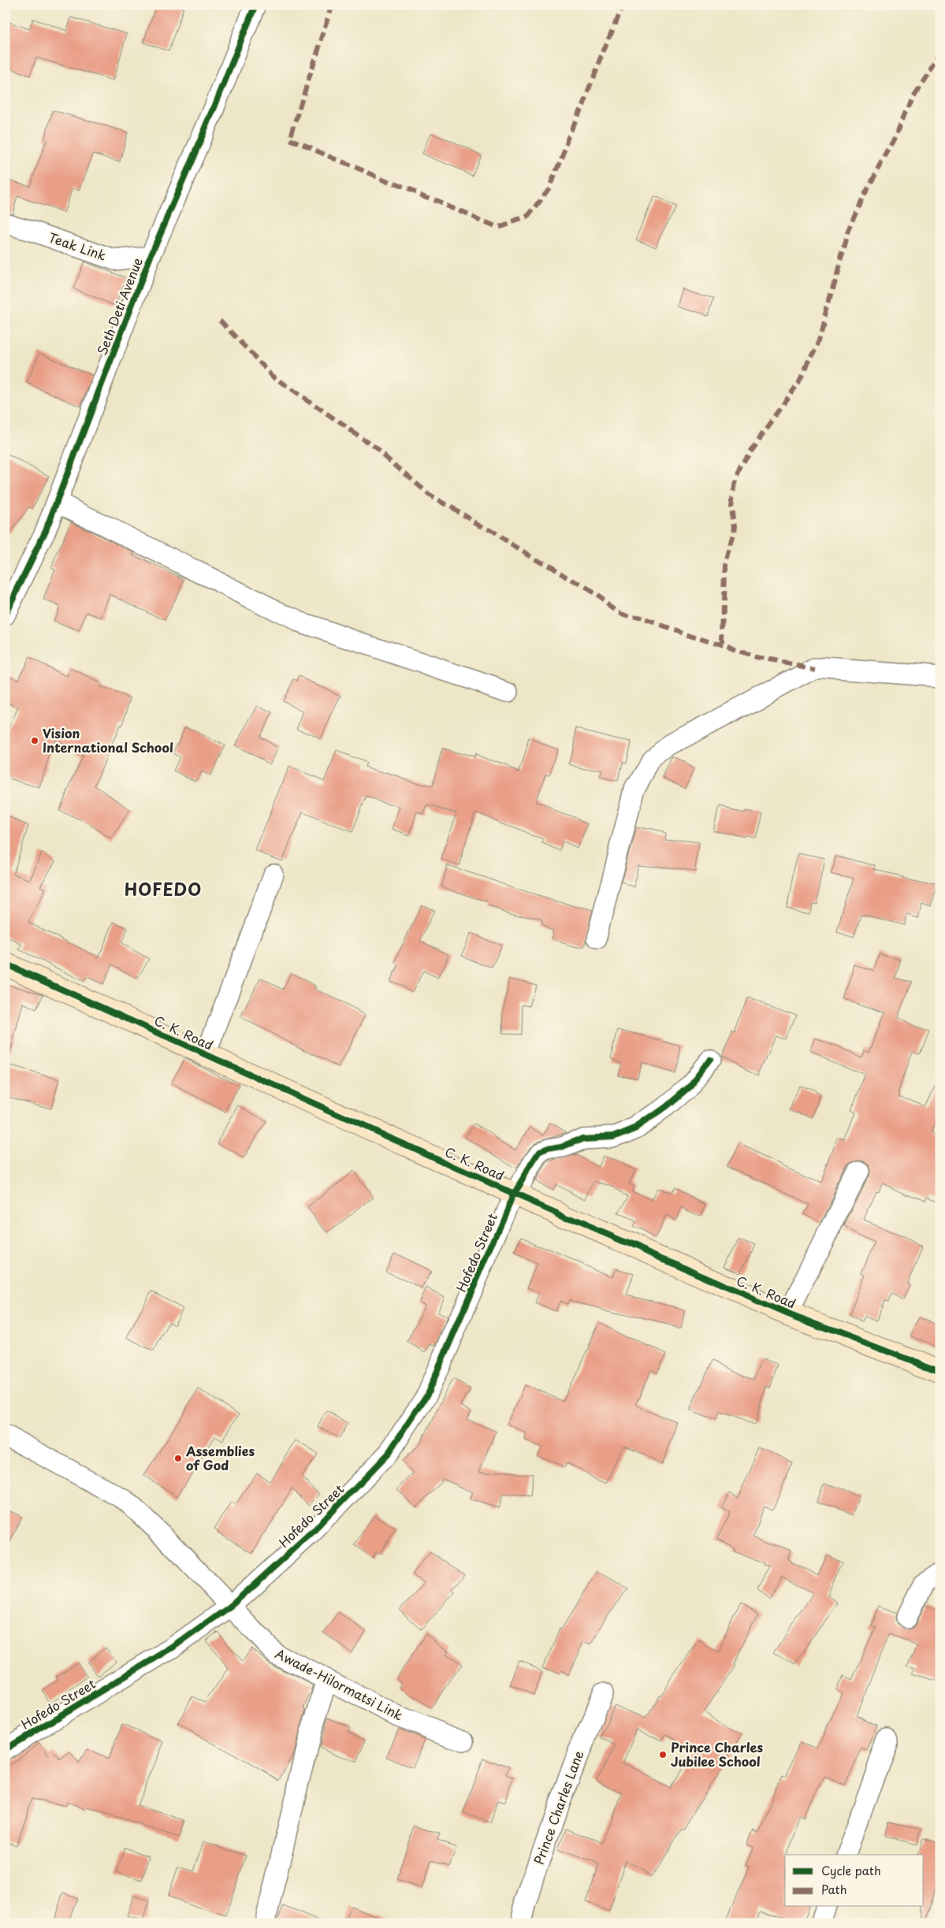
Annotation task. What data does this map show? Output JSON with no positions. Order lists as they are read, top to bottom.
{
  "streets": {
    "street": [
      "Teak Link",
      "Seth Deti Avenue",
      "C. K. Road",
      "Hofedo Street",
      "Awade-Hilormatsi Link",
      "Prince Charles Lane"
    ]
  },
  "crossings": [
    ["Teak Link", "Seth Deti Avenue"],
    ["C. K. Road", "Hofedo Street"],
    ["Hofedo Street", "Awade-Hilormatsi Link"]
  ],
  "districts": ["HOFEDO"],
  "places": ["Vision International School", "Assemblies of God", "Prince Charles Jubilee School"],
  "legend": ["Cycle path", "Path"]
}
